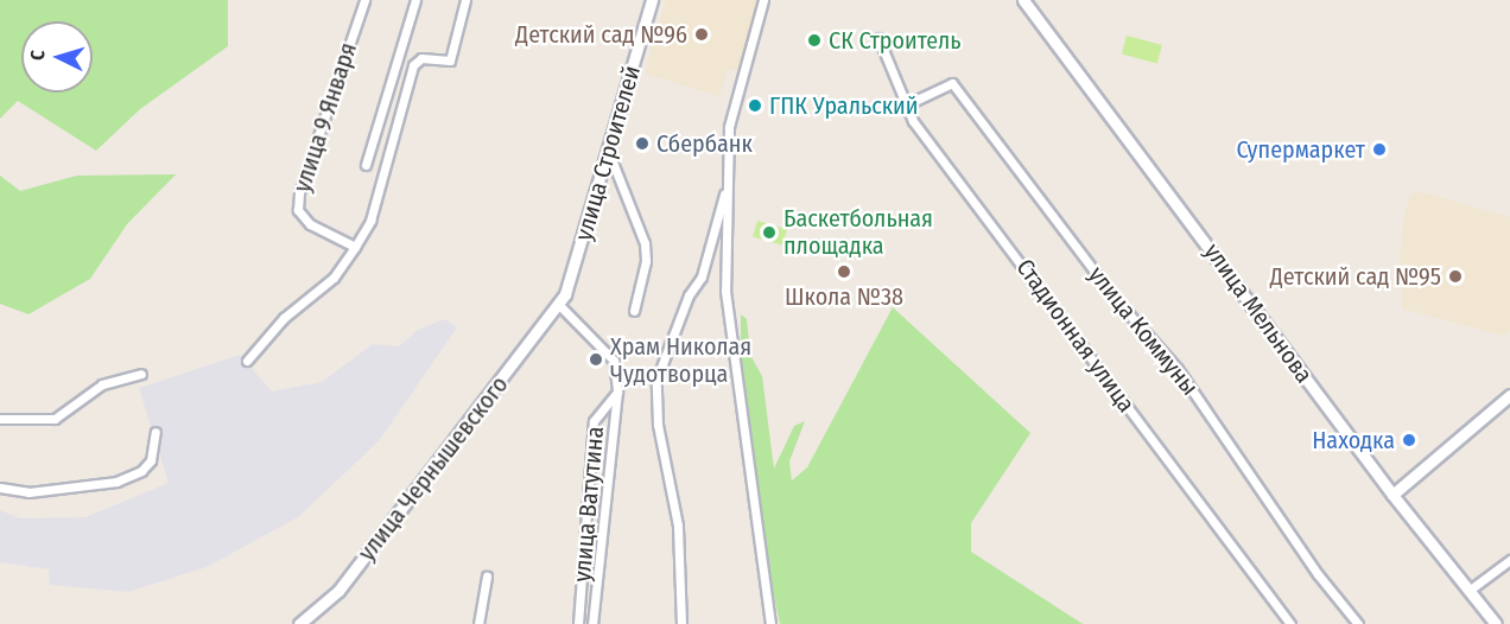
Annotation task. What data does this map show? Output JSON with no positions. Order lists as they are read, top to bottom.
{
  "streets": {
    "main road": ["улица Строителей", "улица Мельнова", "улица Чернышевского"],
    "street": [
      "улица 9 Января",
      "улица Коммуны",
      "Стадионная улица",
      "улица Ватутина"
    ]
  },
  "crossings": [
    ["улица Строителей", "улица Чернышевского"],
    ["улица Строителей", "улица Ватутина"],
    ["улица Коммуны", "Стадионная улица"],
    ["улица Чернышевского", "улица Ватутина"]
  ],
  "places": [
    "Детский сад №96",
    "СК Строитель",
    "ГПК Уральский",
    "Сбербанк",
    "Супермаркет",
    "Баскетбольная площадка",
    "Школа №38",
    "Детский сад №95",
    "Храм Николая Чудотворца",
    "Находка"
  ],
  "north": "left"
}
